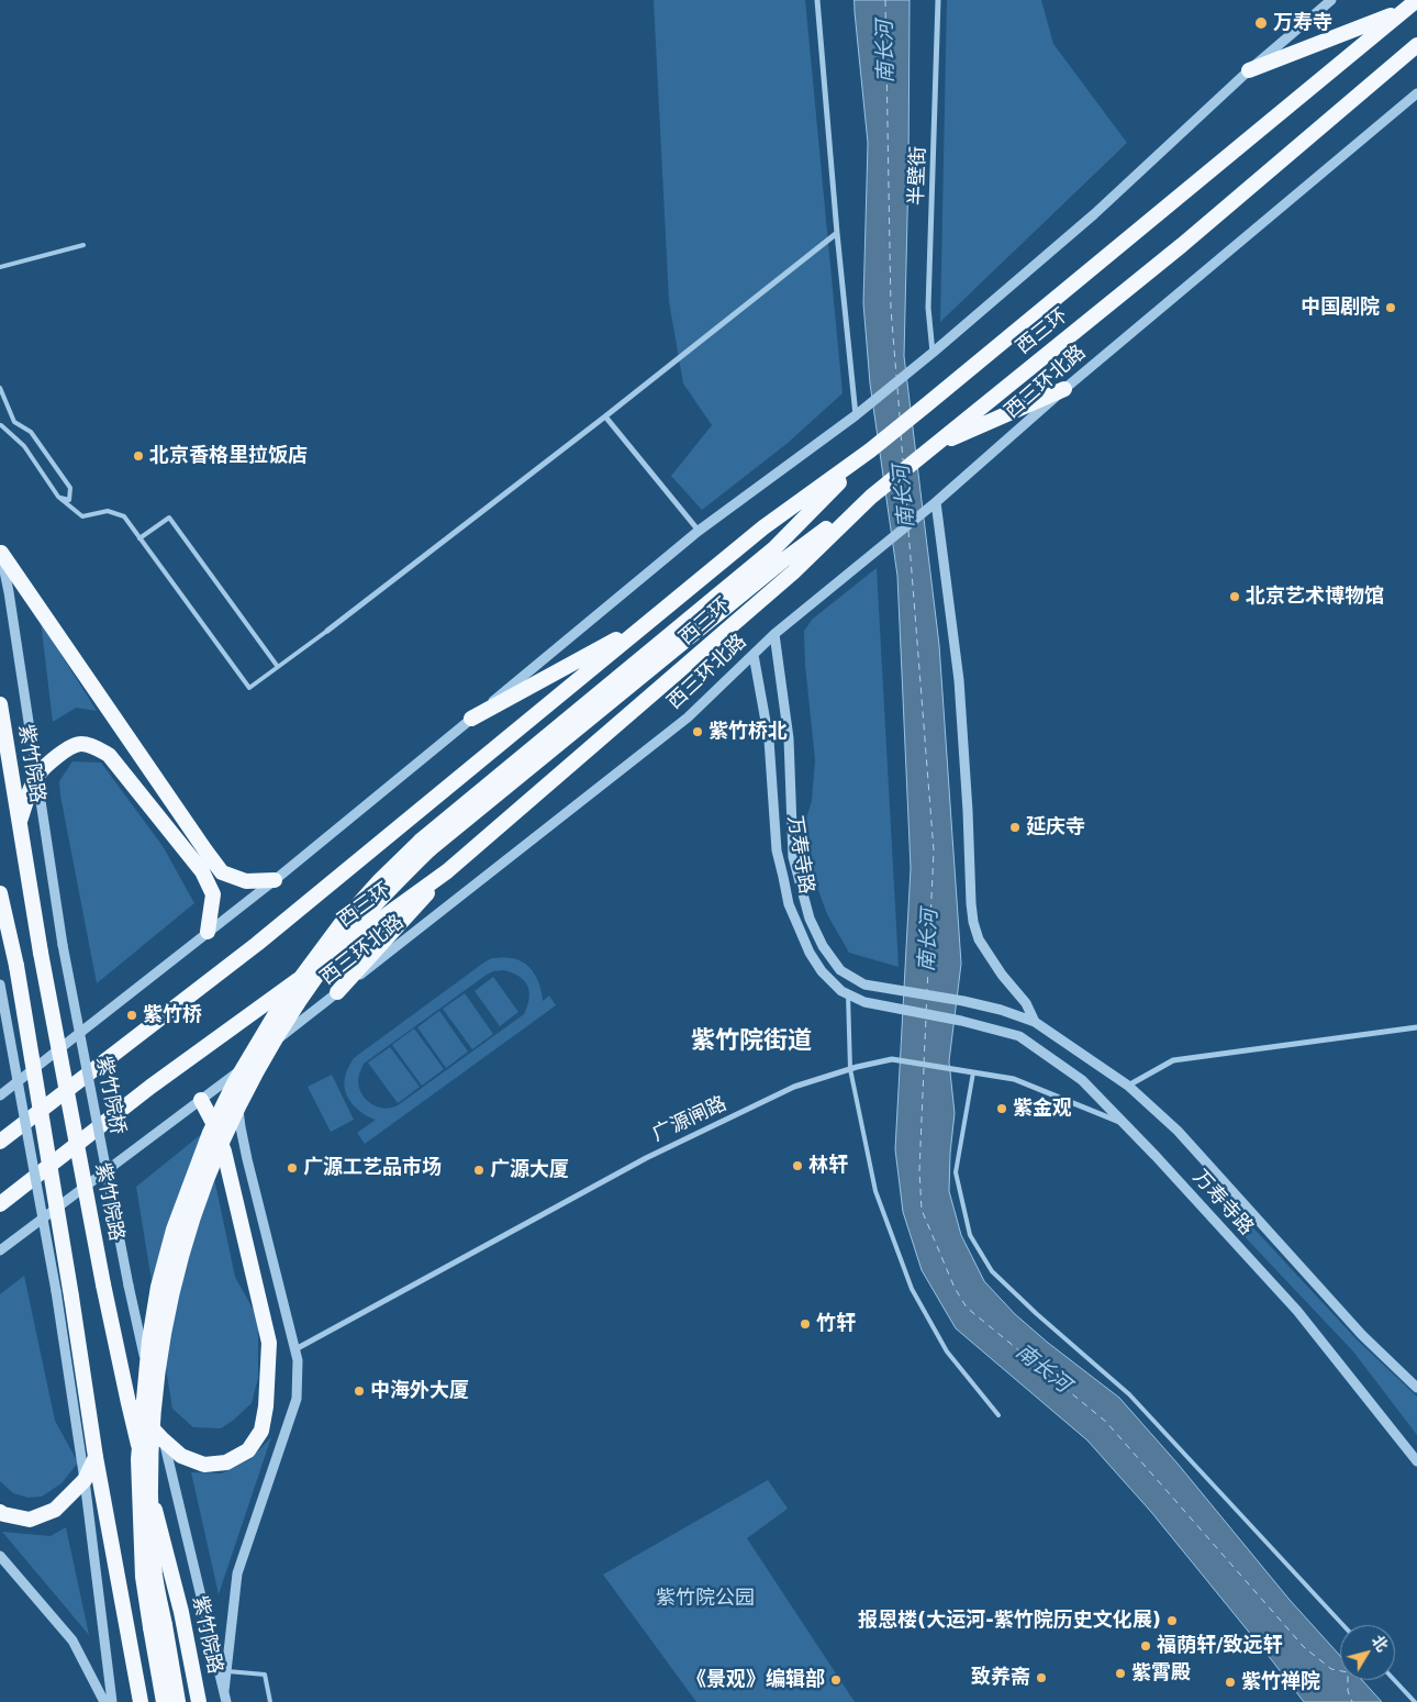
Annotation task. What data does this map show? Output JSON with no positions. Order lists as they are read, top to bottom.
{
  "streets": {
    "highway": ["西三环", "紫竹院路"],
    "street": [
      "半壁街",
      "西三环北路",
      "万寿寺路",
      "紫竹院桥",
      "广源闸路"
    ]
  },
  "crossings": [
    ["西三环北路", "万寿寺路"],
    ["紫竹院路", "紫竹院桥"],
    ["万寿寺路", "广源闸路"]
  ],
  "districts": ["紫竹院街道"],
  "water": ["南长河"],
  "parks": ["紫竹院公园"],
  "places": [
    "万寿寺",
    "中国剧院",
    "北京香格里拉饭店",
    "北京艺术博物馆",
    "紫竹桥北",
    "延庆寺",
    "紫竹桥",
    "紫金观",
    "林轩",
    "广源工艺品市场",
    "广源大厦",
    "竹轩",
    "中海外大厦",
    "报恩楼(大运河-紫竹院历史文化展)",
    "福荫轩/致远轩",
    "紫霄殿",
    "致养斋",
    "《景观》编辑部",
    "紫竹禅院"
  ],
  "north": "top right"
}
